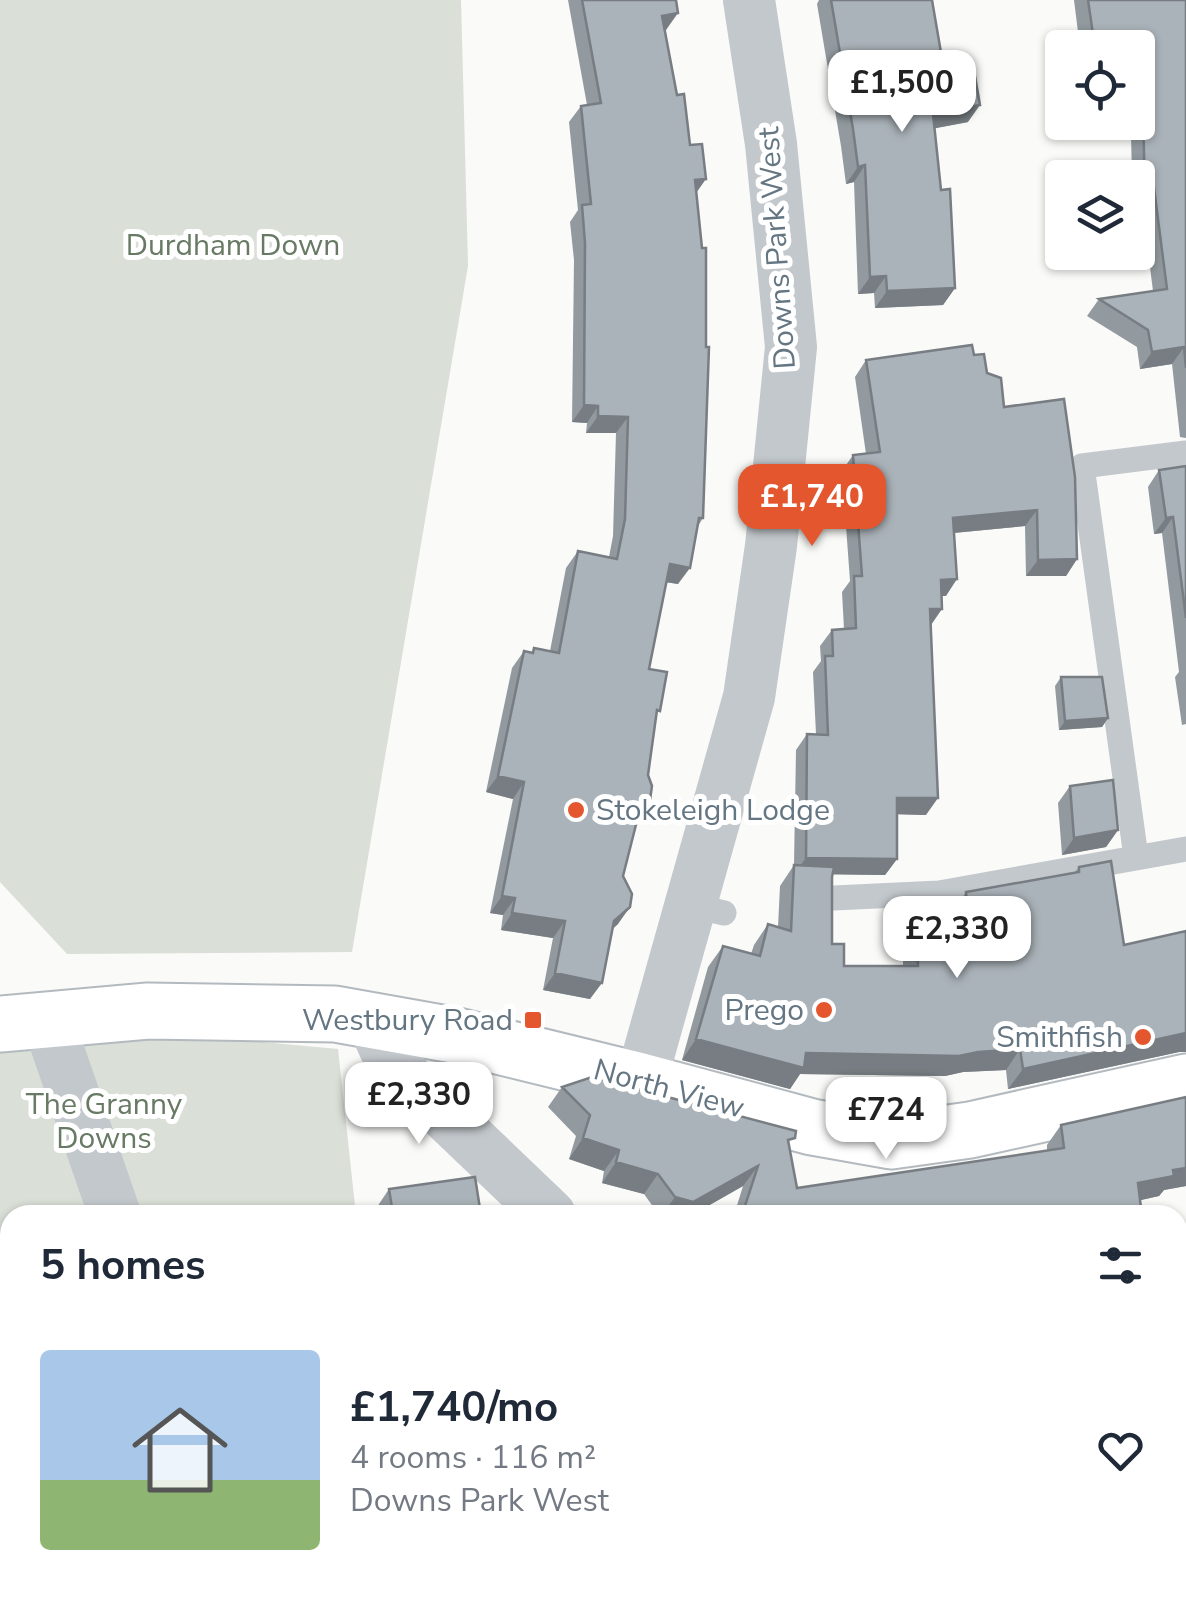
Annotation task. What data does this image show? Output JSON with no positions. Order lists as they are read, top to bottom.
{
  "streets": {
    "main road": ["North View"],
    "street": ["Downs Park West"]
  },
  "crossings": [
    ["Downs Park West", "North View"]
  ],
  "parks": ["Durdham Down", "The Granny Downs"],
  "places": {
    "other": ["Stokeleigh Lodge", "Prego", "Smithfish"],
    "transit": ["Westbury Road"]
  },
  "page": {
    "price": [
      "£1,500",
      "£1,740",
      "£2,330",
      "£2,330",
      "£724"
    ],
    "heading": "5 homes",
    "list": [
      {
        "name": "£1,740/mo",
        "note": "4 rooms · 116 m² · Downs Park West"
      }
    ]
  }
}
